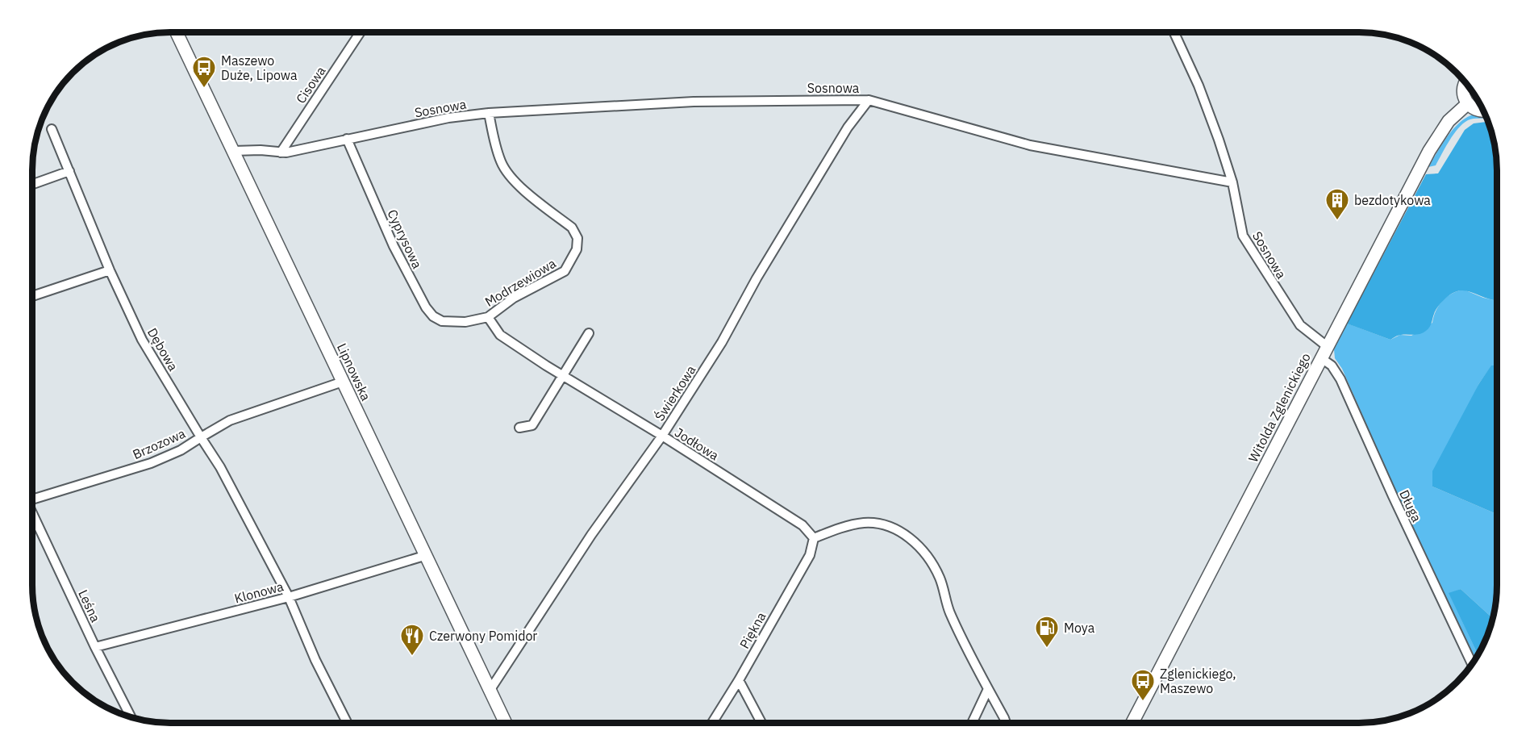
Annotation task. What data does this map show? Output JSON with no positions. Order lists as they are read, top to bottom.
{
  "streets": {
    "main road": ["Lipnowska", "Witolda Zglenickiego"],
    "street": [
      "Cisowa",
      "Sosnowa",
      "Cyprysowa",
      "Modrzewiowa",
      "Dębowa",
      "Świerkowa",
      "Brzozowa",
      "Jodłowa",
      "Długa",
      "Klonowa",
      "Leśna",
      "Piękna"
    ]
  },
  "crossings": [
    ["Cisowa", "Sosnowa"],
    ["Sosnowa", "Cyprysowa"],
    ["Sosnowa", "Modrzewiowa"],
    ["Sosnowa", "Lipnowska"],
    ["Sosnowa", "Świerkowa"],
    ["Sosnowa", "Witolda Zglenickiego"],
    ["Cyprysowa", "Modrzewiowa"],
    ["Modrzewiowa", "Jodłowa"],
    ["Dębowa", "Brzozowa"],
    ["Lipnowska", "Świerkowa"],
    ["Lipnowska", "Klonowa"],
    ["Świerkowa", "Jodłowa"],
    ["Witolda Zglenickiego", "Długa"],
    ["Brzozowa", "Klonowa"],
    ["Jodłowa", "Piękna"],
    ["Klonowa", "Leśna"]
  ],
  "places": {
    "bus stop": ["Maszewo Duże, Lipowa", "Zglenickiego, Maszewo"],
    "building": ["bezdotykowa"],
    "fuel station": ["Moya"],
    "restaurant": ["Czerwony Pomidor"]
  }
}
